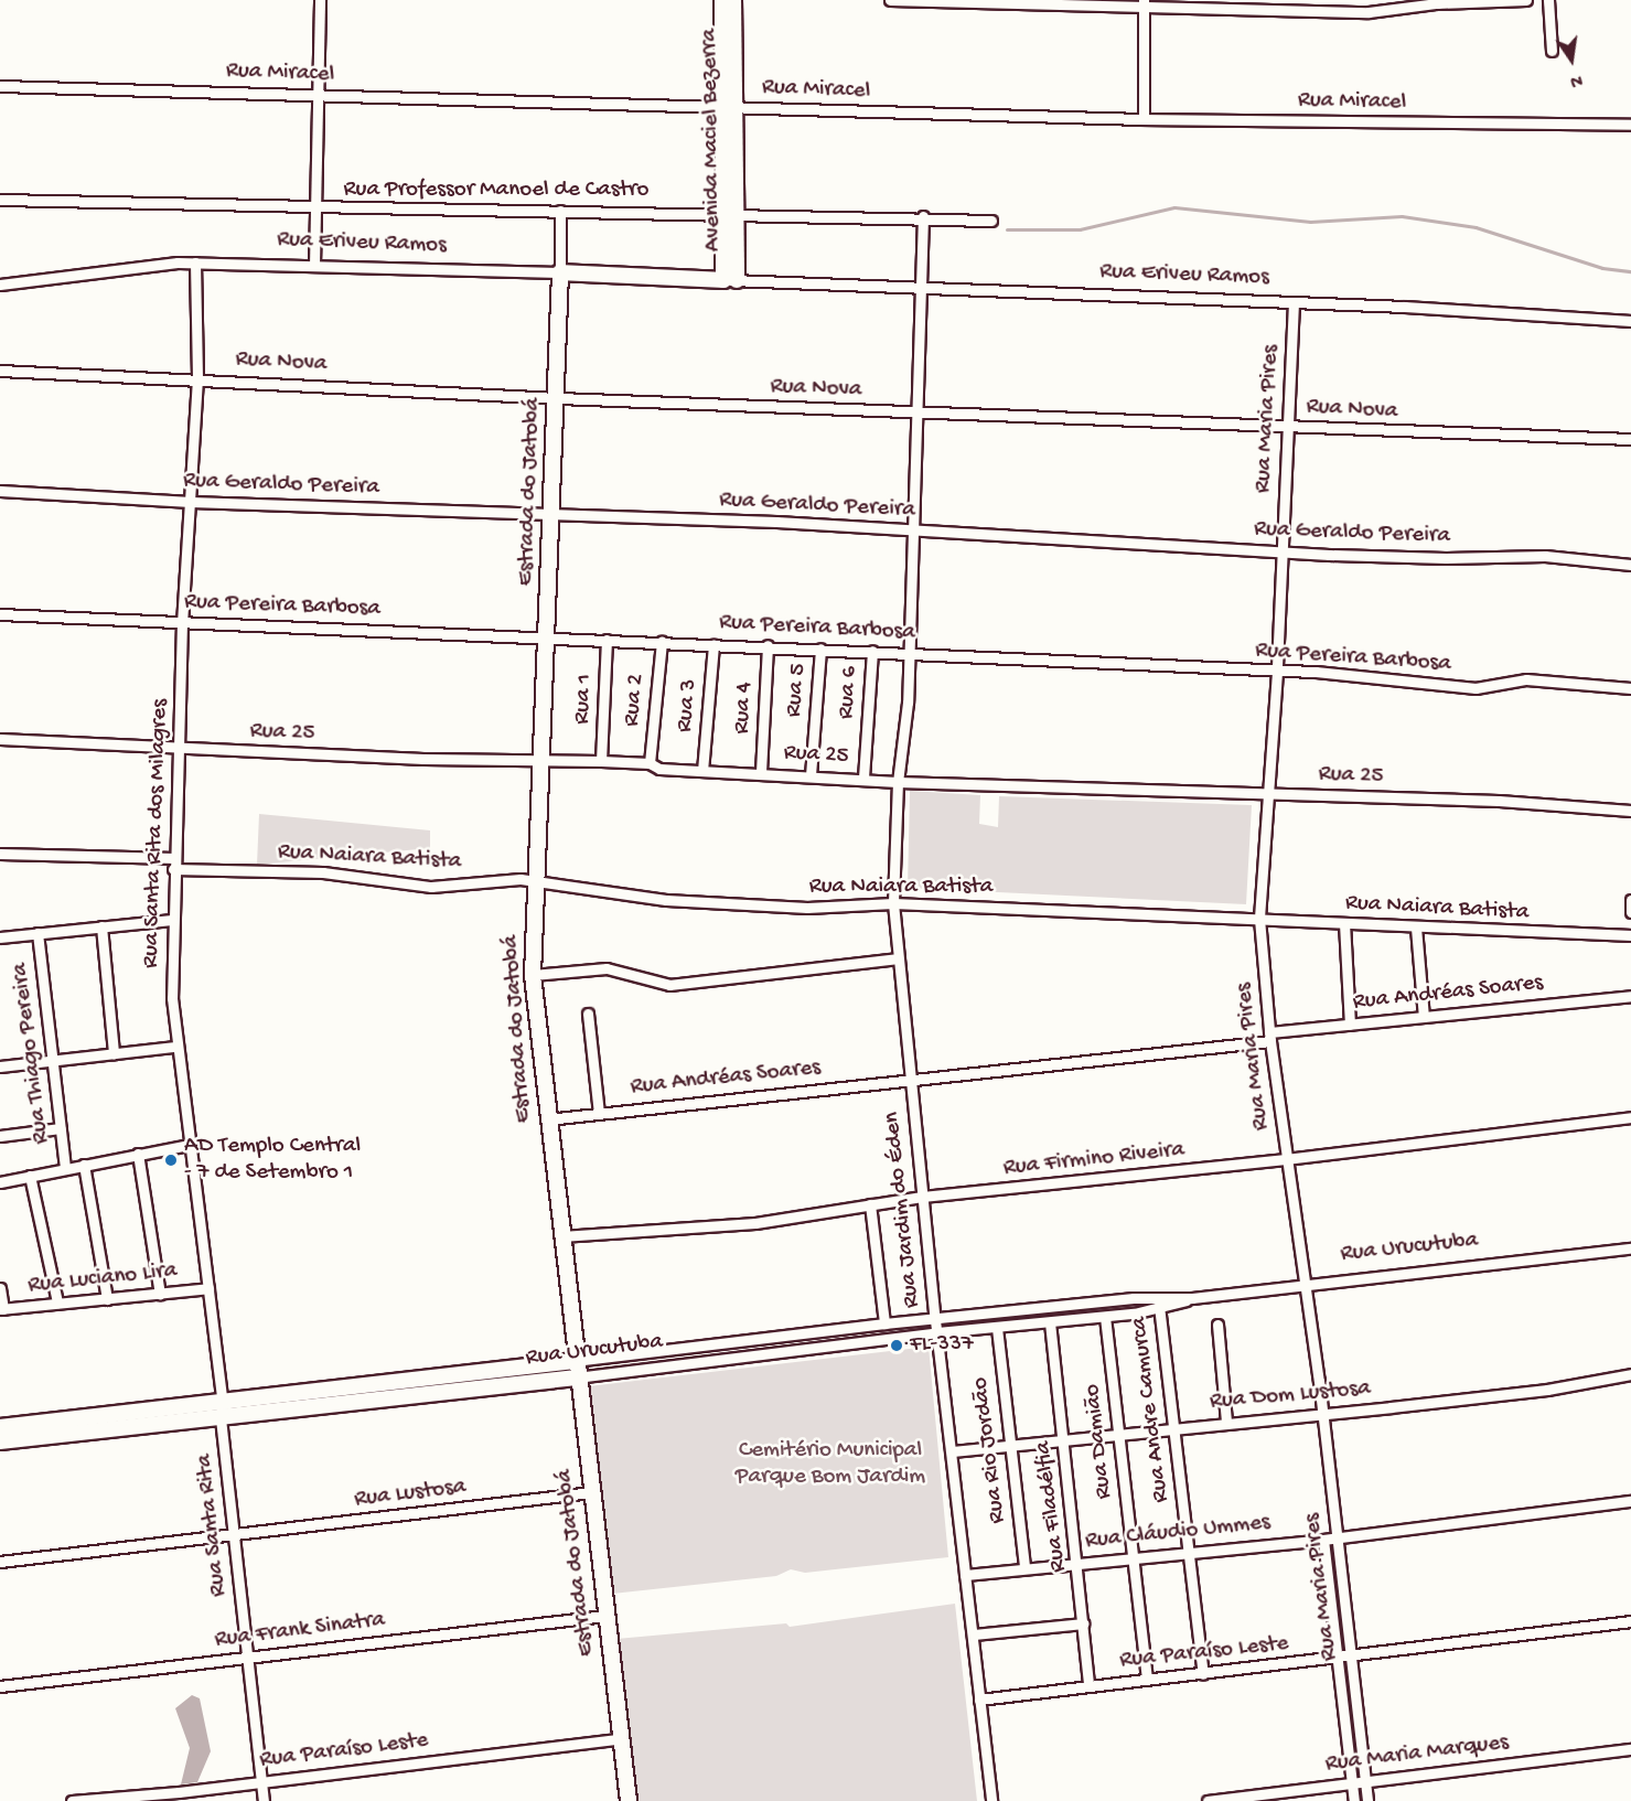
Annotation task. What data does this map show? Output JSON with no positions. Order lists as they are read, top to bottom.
{
  "streets": {
    "street": [
      "Rua Miracel",
      "Avenida Maciel Bezerra",
      "Rua Professor Manoel de Castro",
      "Rua Eriveu Ramos",
      "Rua Nova",
      "Rua Maria Pires",
      "Rua Geraldo Pereira",
      "Estrada do Jatobá",
      "Rua Pereira Barbosa",
      "Rua 5",
      "Rua 6",
      "Rua 1",
      "Rua 2",
      "Rua 3",
      "Rua 4",
      "Rua 25",
      "Rua Santa Rita dos Milagres",
      "Rua Naiara Batista",
      "Rua Andréas Soares",
      "Rua Thiago Pereira",
      "Rua Firmino Riveira",
      "Rua Jardim do Éden",
      "Rua Urucutuba",
      "Rua Luciano Lira",
      "Rua Dom Lustosa",
      "Rua Andre Camurca",
      "Rua Damião",
      "Rua Rio Jordão",
      "Rua Lustosa",
      "Rua Filadélfia",
      "Rua Santa Rita",
      "Rua Cláudio Ummes",
      "Rua Frank Sinatra",
      "Rua Paraíso Leste",
      "Rua Maria Marques"
    ]
  },
  "crossings": [
    ["Rua Miracel", "Avenida Maciel Bezerra"],
    ["Avenida Maciel Bezerra", "Rua Professor Manoel de Castro"],
    ["Avenida Maciel Bezerra", "Rua Eriveu Ramos"],
    ["Rua Professor Manoel de Castro", "Estrada do Jatobá"],
    ["Rua Professor Manoel de Castro", "Rua Jardim do Éden"],
    ["Rua Eriveu Ramos", "Rua Maria Pires"],
    ["Rua Eriveu Ramos", "Estrada do Jatobá"],
    ["Rua Eriveu Ramos", "Rua Santa Rita dos Milagres"],
    ["Rua Eriveu Ramos", "Rua Jardim do Éden"],
    ["Rua Nova", "Rua Maria Pires"],
    ["Rua Nova", "Estrada do Jatobá"],
    ["Rua Nova", "Rua Santa Rita dos Milagres"],
    ["Rua Nova", "Rua Jardim do Éden"],
    ["Rua Maria Pires", "Rua Geraldo Pereira"],
    ["Rua Maria Pires", "Rua Pereira Barbosa"],
    ["Rua Maria Pires", "Rua 25"],
    ["Rua Maria Pires", "Rua Naiara Batista"],
    ["Rua Maria Pires", "Rua Andréas Soares"],
    ["Rua Maria Pires", "Rua Firmino Riveira"],
    ["Rua Maria Pires", "Rua Urucutuba"],
    ["Rua Maria Pires", "Rua Dom Lustosa"],
    ["Rua Maria Pires", "Rua Cláudio Ummes"],
    ["Rua Maria Pires", "Rua Paraíso Leste"],
    ["Rua Maria Pires", "Rua Maria Marques"],
    ["Rua Geraldo Pereira", "Estrada do Jatobá"],
    ["Rua Geraldo Pereira", "Rua Santa Rita dos Milagres"],
    ["Rua Geraldo Pereira", "Rua Jardim do Éden"],
    ["Estrada do Jatobá", "Rua Pereira Barbosa"],
    ["Estrada do Jatobá", "Rua 25"],
    ["Estrada do Jatobá", "Rua Naiara Batista"],
    ["Estrada do Jatobá", "Rua Andréas Soares"],
    ["Estrada do Jatobá", "Rua Firmino Riveira"],
    ["Estrada do Jatobá", "Rua Urucutuba"],
    ["Estrada do Jatobá", "Rua Lustosa"],
    ["Estrada do Jatobá", "Rua Frank Sinatra"],
    ["Estrada do Jatobá", "Rua Paraíso Leste"],
    ["Rua Pereira Barbosa", "Rua 5"],
    ["Rua Pereira Barbosa", "Rua 6"],
    ["Rua Pereira Barbosa", "Rua 1"],
    ["Rua Pereira Barbosa", "Rua 2"],
    ["Rua Pereira Barbosa", "Rua 3"],
    ["Rua Pereira Barbosa", "Rua 4"],
    ["Rua Pereira Barbosa", "Rua Santa Rita dos Milagres"],
    ["Rua Pereira Barbosa", "Rua Jardim do Éden"],
    ["Rua 5", "Rua 25"],
    ["Rua 6", "Rua 25"],
    ["Rua 1", "Rua 25"],
    ["Rua 2", "Rua 25"],
    ["Rua 3", "Rua 25"],
    ["Rua 4", "Rua 25"],
    ["Rua 25", "Rua Santa Rita dos Milagres"],
    ["Rua 25", "Rua Jardim do Éden"],
    ["Rua Santa Rita dos Milagres", "Rua Naiara Batista"],
    ["Rua Santa Rita dos Milagres", "Rua Urucutuba"],
    ["Rua Santa Rita dos Milagres", "Rua Luciano Lira"],
    ["Rua Santa Rita dos Milagres", "Rua Santa Rita"],
    ["Rua Naiara Batista", "Rua Jardim do Éden"],
    ["Rua Andréas Soares", "Rua Jardim do Éden"],
    ["Rua Firmino Riveira", "Rua Jardim do Éden"],
    ["Rua Jardim do Éden", "Rua Urucutuba"],
    ["Rua Jardim do Éden", "Rua Dom Lustosa"],
    ["Rua Jardim do Éden", "Rua Cláudio Ummes"],
    ["Rua Jardim do Éden", "Rua Paraíso Leste"],
    ["Rua Urucutuba", "Rua Andre Camurca"],
    ["Rua Urucutuba", "Rua Damião"],
    ["Rua Urucutuba", "Rua Rio Jordão"],
    ["Rua Urucutuba", "Rua Filadélfia"],
    ["Rua Urucutuba", "Rua Santa Rita"],
    ["Rua Dom Lustosa", "Rua Andre Camurca"],
    ["Rua Dom Lustosa", "Rua Damião"],
    ["Rua Dom Lustosa", "Rua Rio Jordão"],
    ["Rua Dom Lustosa", "Rua Filadélfia"],
    ["Rua Andre Camurca", "Rua Cláudio Ummes"],
    ["Rua Andre Camurca", "Rua Paraíso Leste"],
    ["Rua Damião", "Rua Cláudio Ummes"],
    ["Rua Damião", "Rua Paraíso Leste"],
    ["Rua Rio Jordão", "Rua Cláudio Ummes"],
    ["Rua Lustosa", "Rua Santa Rita"],
    ["Rua Filadélfia", "Rua Cláudio Ummes"],
    ["Rua Filadélfia", "Rua Paraíso Leste"],
    ["Rua Santa Rita", "Rua Frank Sinatra"],
    ["Rua Santa Rita", "Rua Paraíso Leste"]
  ],
  "parks": ["Cemitério Municipal Parque Bom Jardim"],
  "places": ["AD Templo Central - 7 de Setembro 1", "FL-337"],
  "north": "bottom"
}
